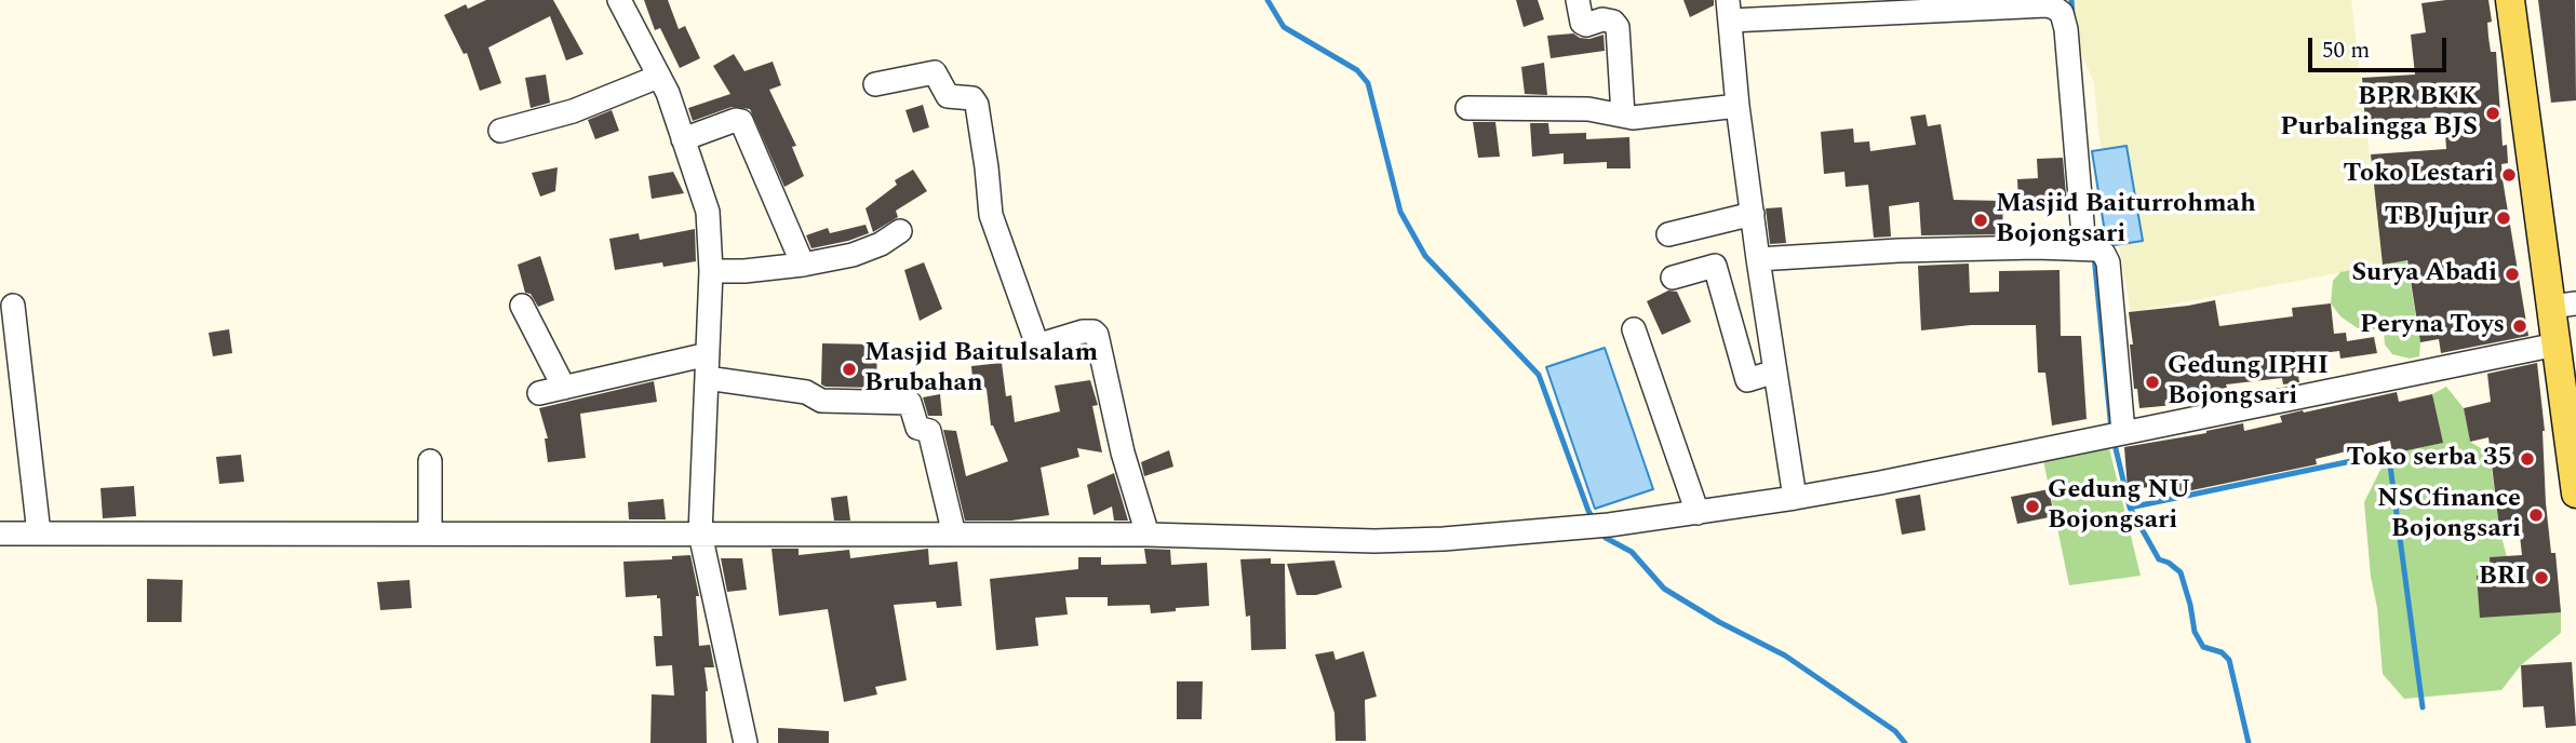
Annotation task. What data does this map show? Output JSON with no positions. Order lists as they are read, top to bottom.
{
  "places": [
    "BPR BKK Purbalingga BJS",
    "Toko Lestari",
    "TB Jujur",
    "Masjid Baiturrohmah Bojongsari",
    "Surya Abadi",
    "Peryna Toys",
    "Masjid Baitulsalam Brubahan",
    "Gedung IPHI Bojongsari",
    "Toko serba 35",
    "Gedung NU Bojongsari",
    "NSCfinance Bojongsari",
    "BRI"
  ],
  "scale_bar": "50 m"
}
